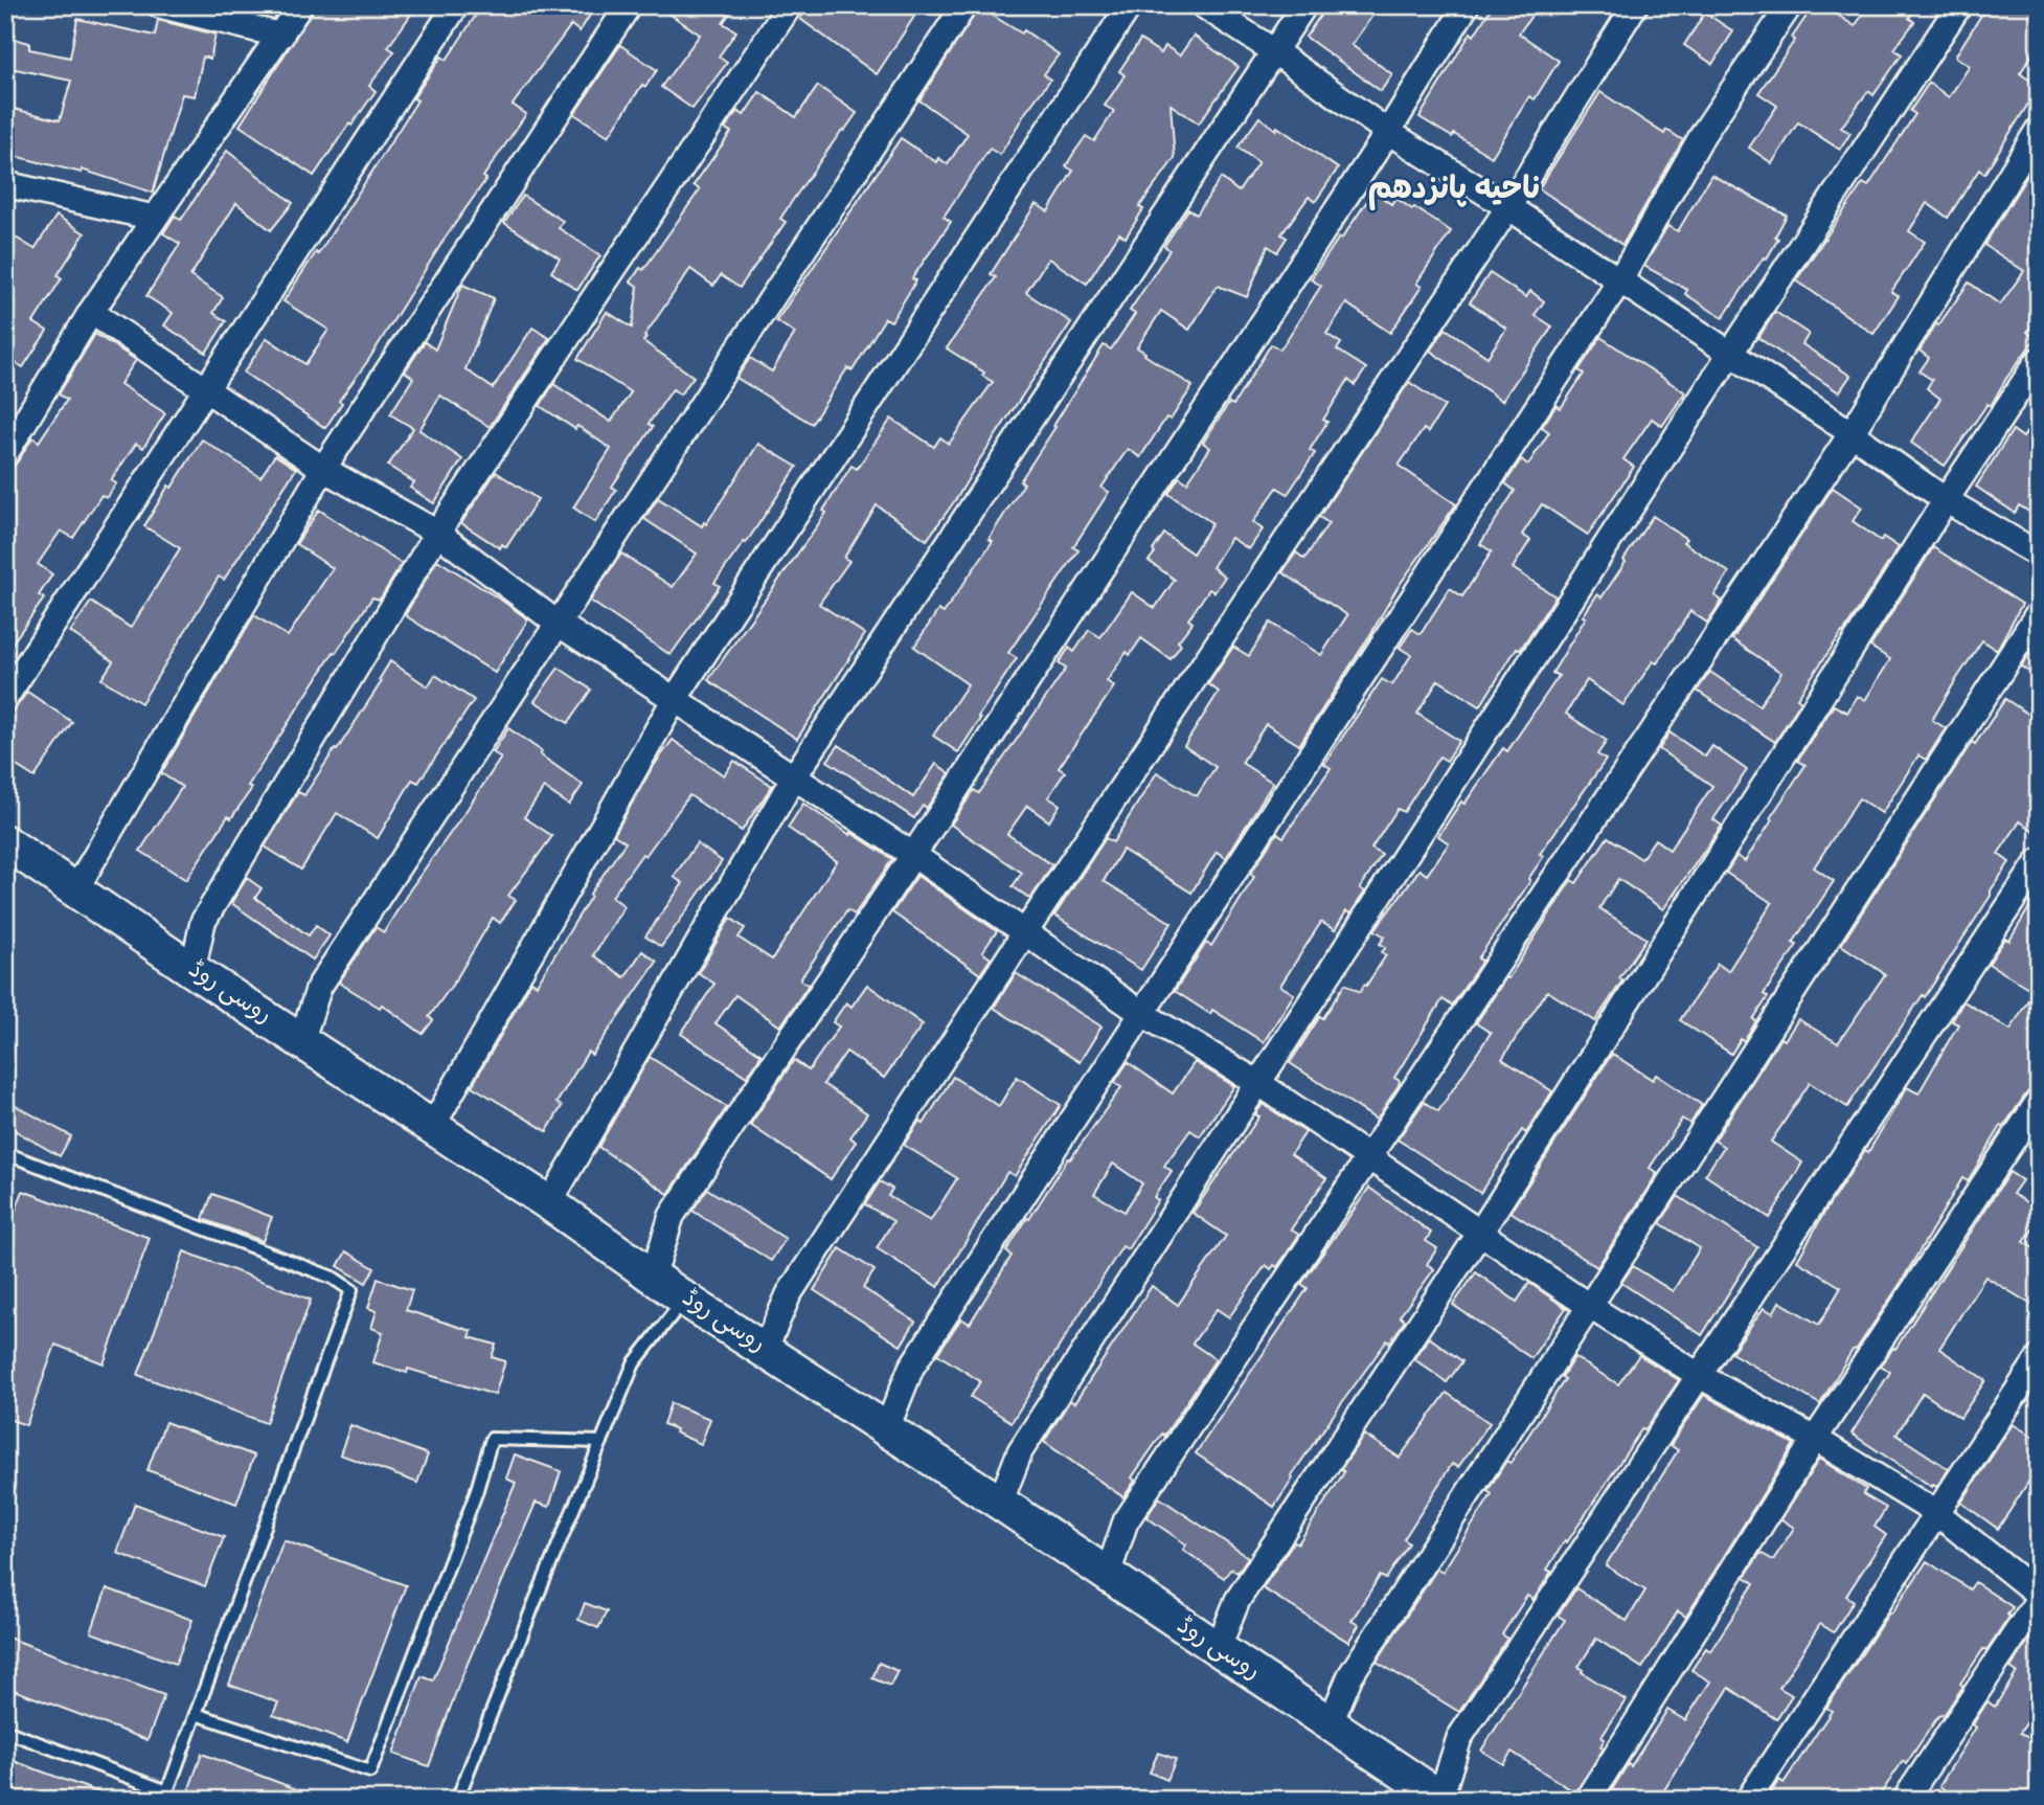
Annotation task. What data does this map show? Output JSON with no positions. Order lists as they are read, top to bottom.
{
  "streets": {
    "main road": ["روسی روڈ"]
  },
  "districts": ["ناحیه پانزدهم"]
}
